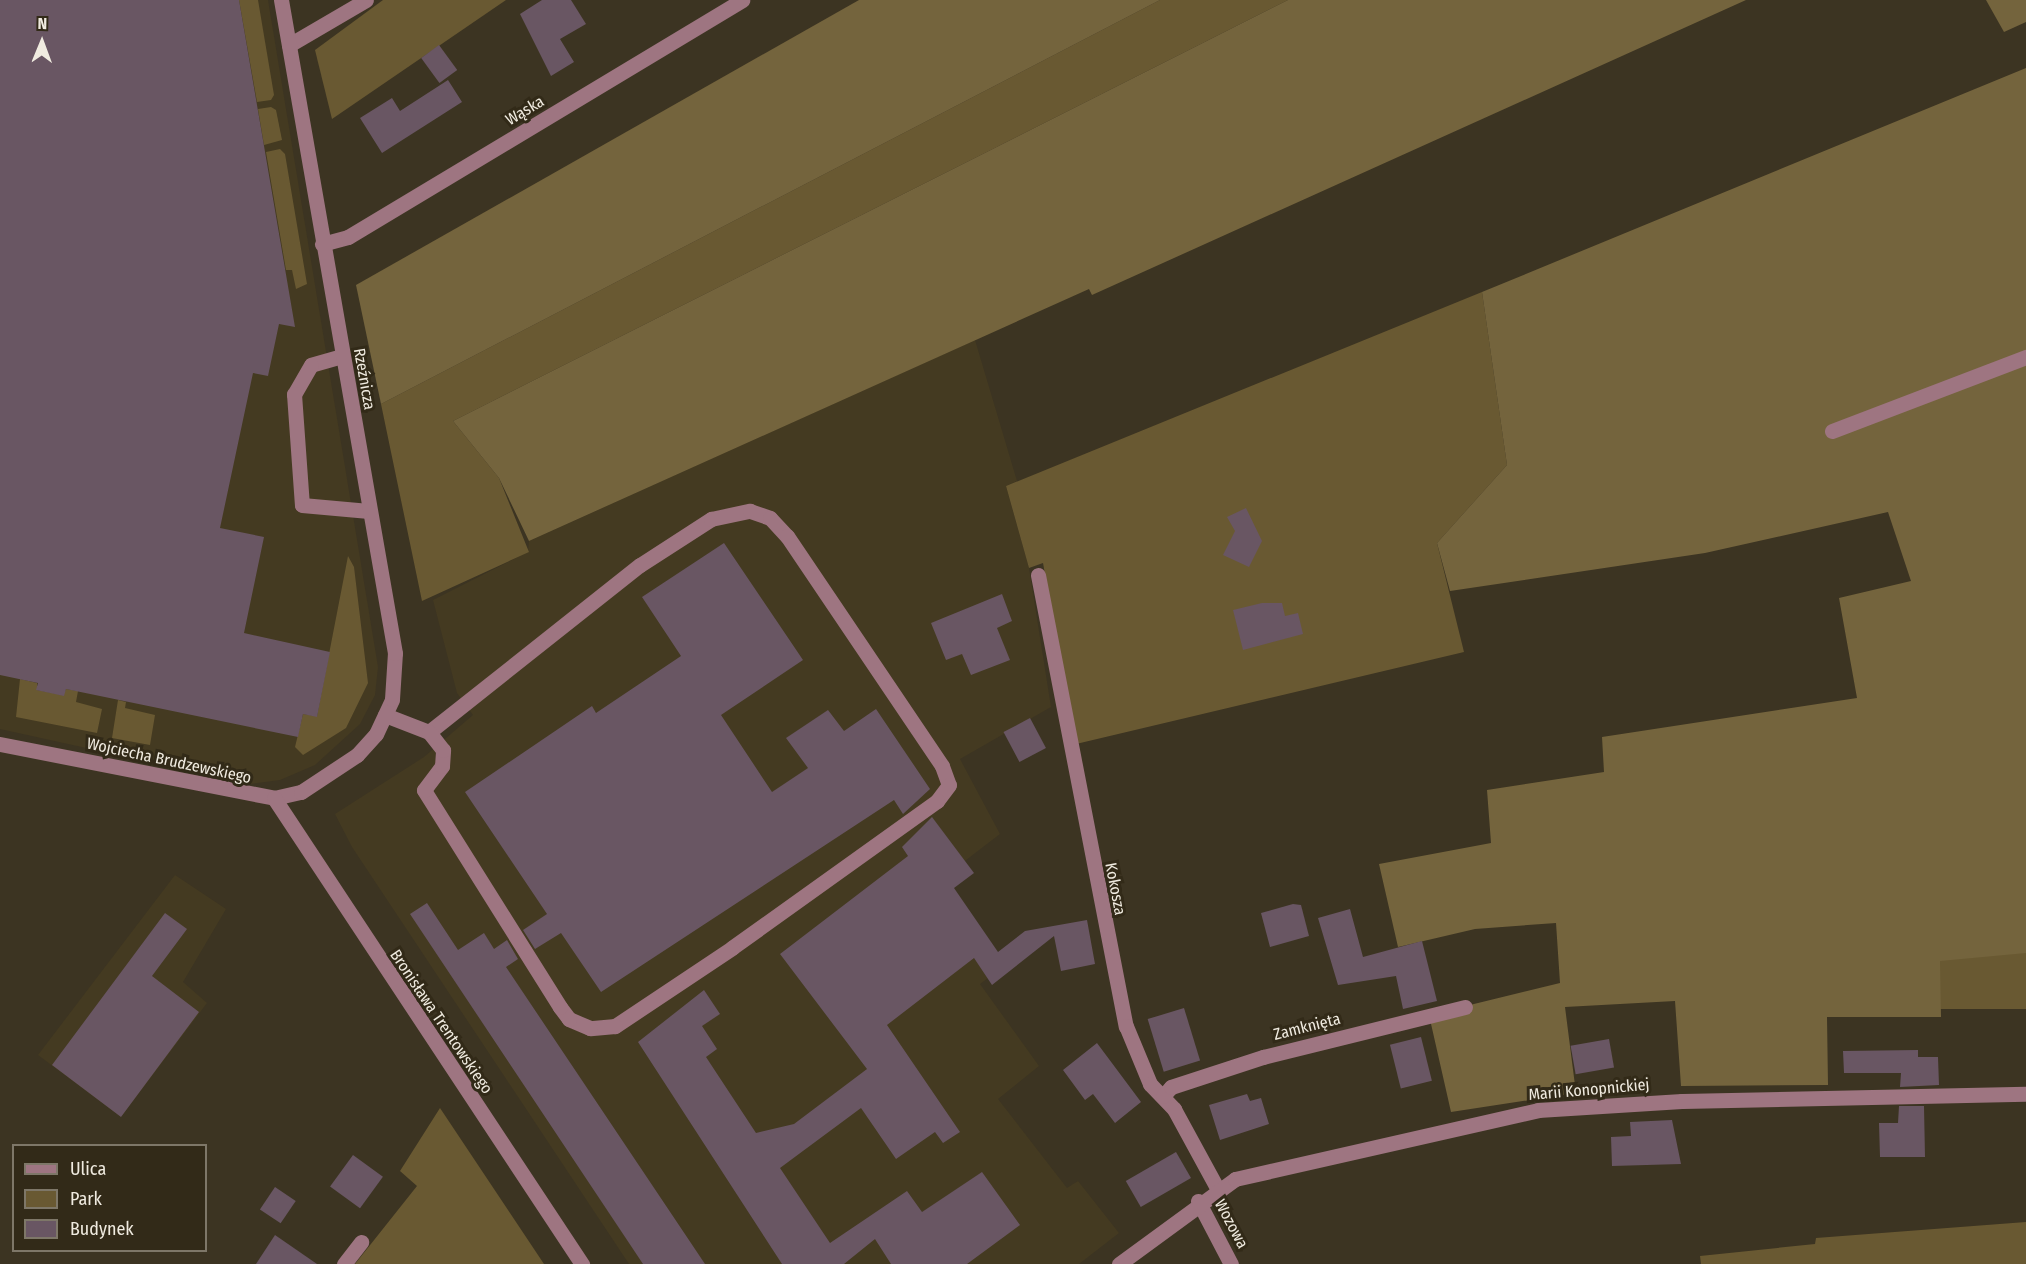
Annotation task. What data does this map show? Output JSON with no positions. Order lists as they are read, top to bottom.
{
  "streets": {
    "street": [
      "Wąska",
      "Rzeźnicza",
      "Wojciecha Brudzewskiego",
      "Kokosza",
      "Bronisława Trentowskiego",
      "Zamknięta",
      "Marii Konopnickiej",
      "Wozowa"
    ]
  },
  "crossings": [
    ["Wąska", "Rzeźnicza"],
    ["Rzeźnicza", "Wojciecha Brudzewskiego"],
    ["Wojciecha Brudzewskiego", "Bronisława Trentowskiego"],
    ["Kokosza", "Zamknięta"],
    ["Kokosza", "Marii Konopnickiej"],
    ["Marii Konopnickiej", "Wozowa"]
  ],
  "legend": ["Ulica", "Park", "Budynek"],
  "north": "top"
}
